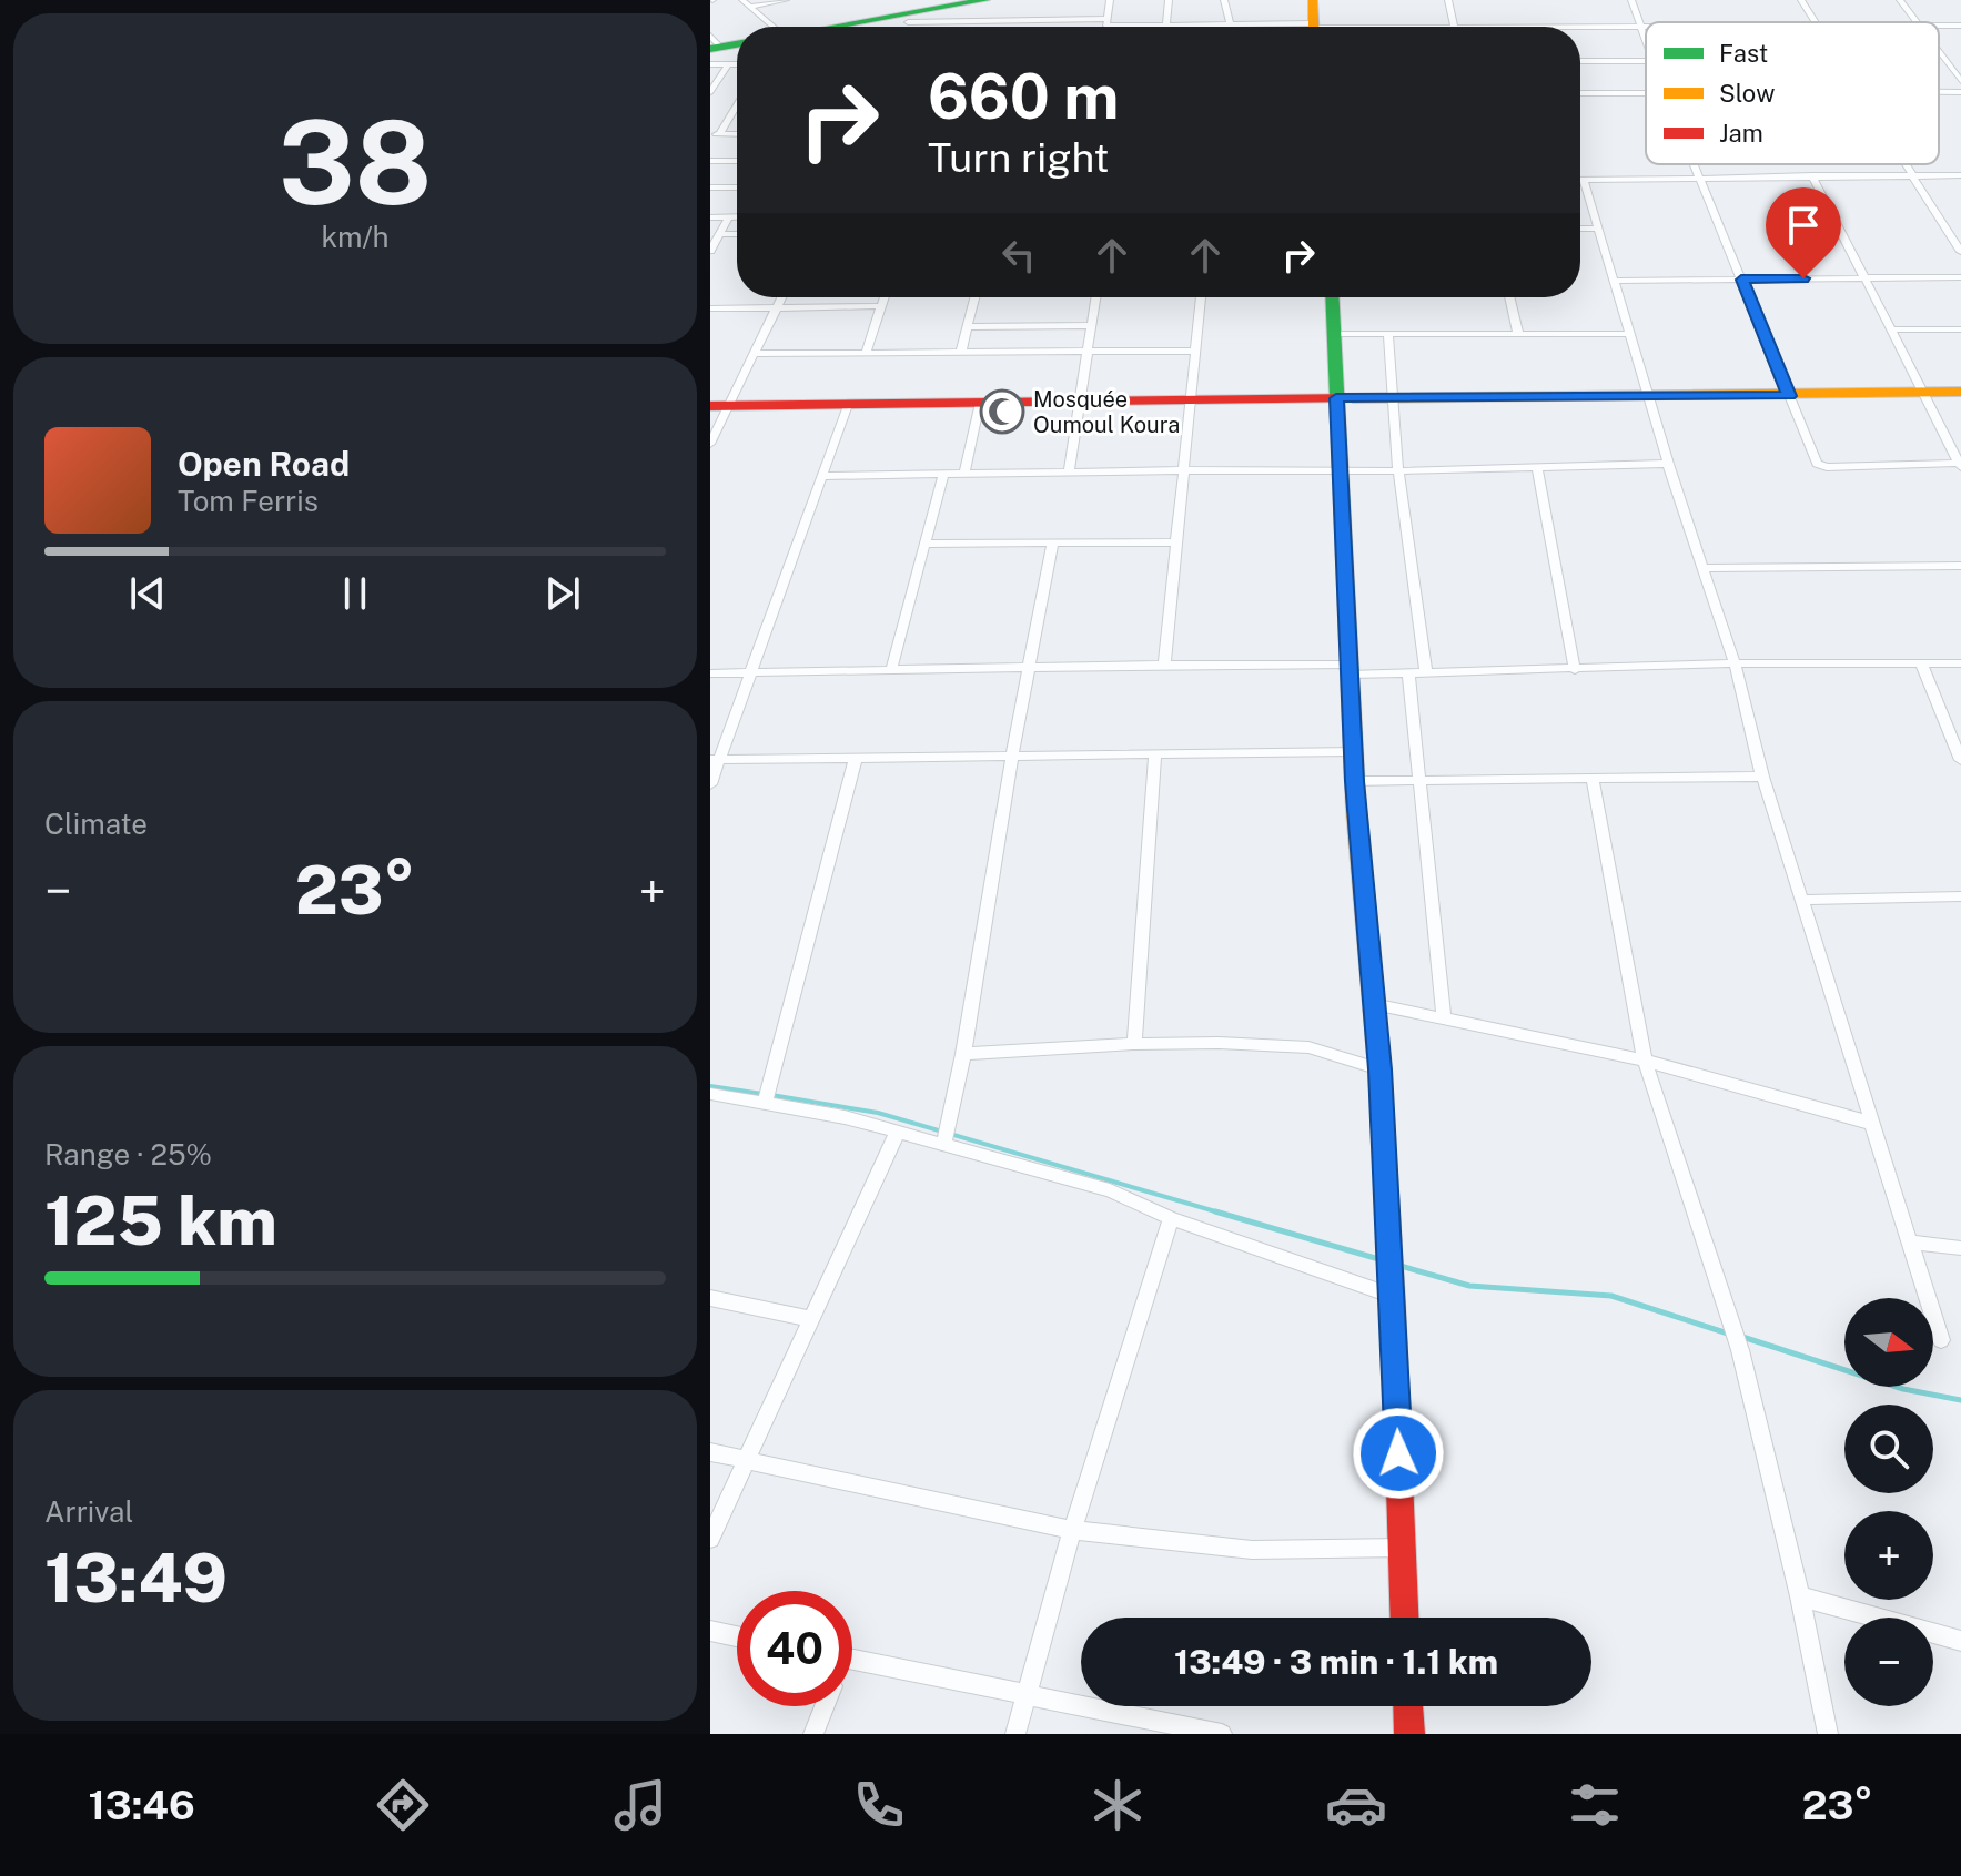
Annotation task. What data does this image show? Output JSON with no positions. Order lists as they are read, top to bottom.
{
  "places": {
    "mosque": ["Mosquée Oumoul Koura"]
  },
  "legend": ["Fast", "Slow", "Jam"],
  "north": "right",
  "page": {
    "tile": [
      ["38", "km/h"],
      "Climate",
      ["Range · 25%", "125 km"],
      ["Arrival", "13:49"]
    ],
    "turn": ["660 m", "Turn right"],
    "song": ["Open Road", "Tom Ferris"],
    "heat": ["−", "23°", "+"],
    "map_buttons": ["+", "−"],
    "limit": "40",
    "trip": "13:49 · 3 min · 1.1 km",
    "tabs": ["13:46", "23°"]
  }
}
